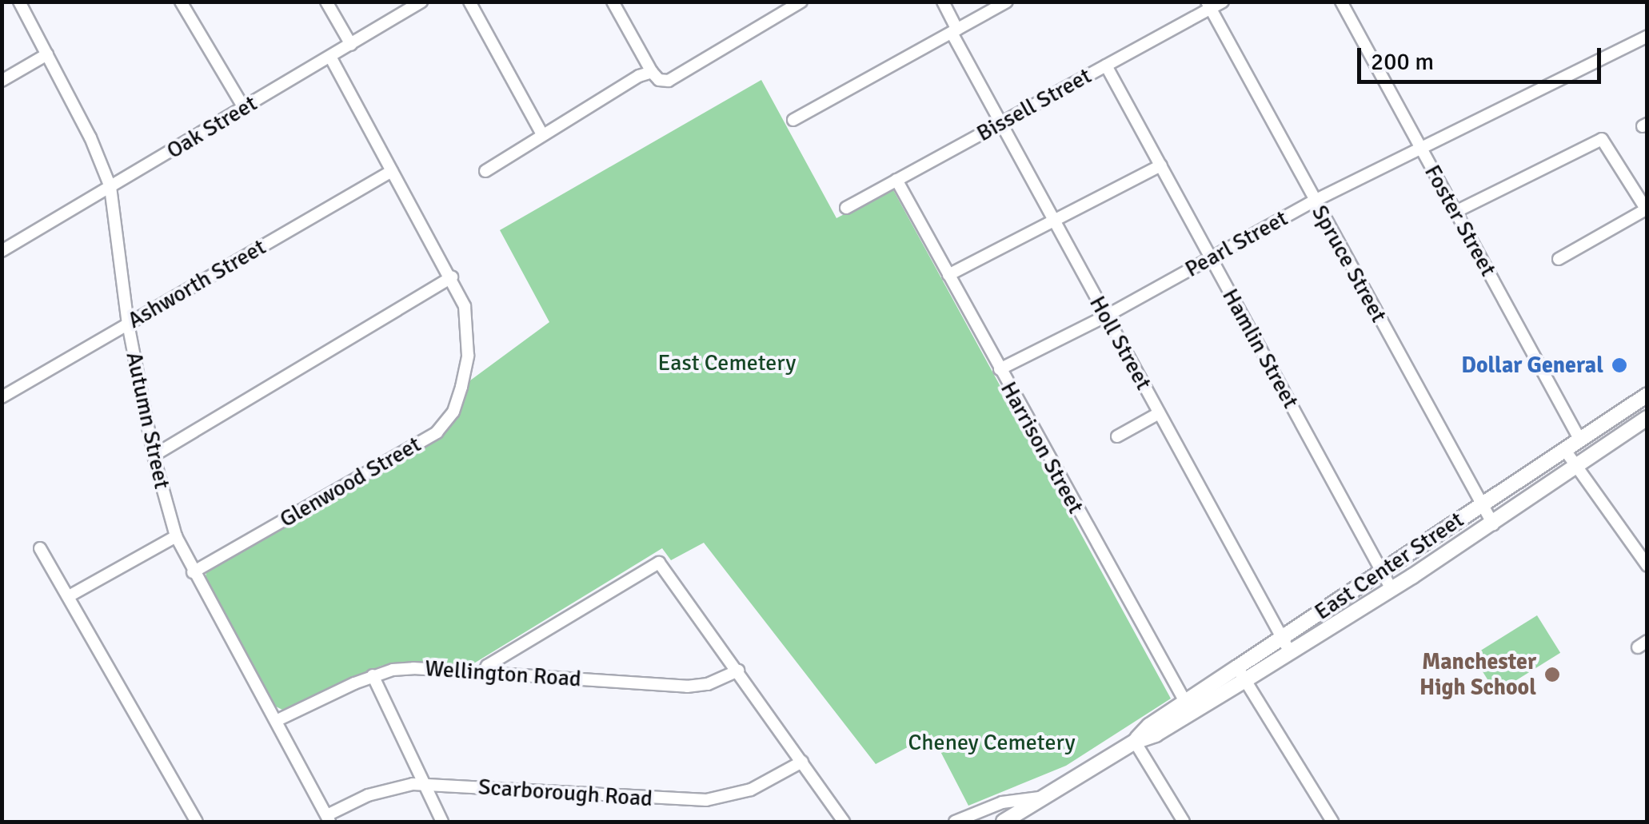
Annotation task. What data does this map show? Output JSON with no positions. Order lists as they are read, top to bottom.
{
  "streets": {
    "main road": ["East Center Street"],
    "street": [
      "Bissell Street",
      "Oak Street",
      "Foster Street",
      "Pearl Street",
      "Spruce Street",
      "Ashworth Street",
      "Holl Street",
      "Hamlin Street",
      "Autumn Street",
      "Harrison Street",
      "Glenwood Street",
      "Wellington Road",
      "Scarborough Road"
    ]
  },
  "crossings": [
    ["Bissell Street", "Spruce Street"],
    ["Bissell Street", "Holl Street"],
    ["Bissell Street", "Hamlin Street"],
    ["Bissell Street", "Harrison Street"],
    ["Oak Street", "Autumn Street"],
    ["Oak Street", "Glenwood Street"],
    ["Foster Street", "Pearl Street"],
    ["Foster Street", "East Center Street"],
    ["Pearl Street", "Spruce Street"],
    ["Pearl Street", "Holl Street"],
    ["Pearl Street", "Hamlin Street"],
    ["Pearl Street", "Harrison Street"],
    ["Spruce Street", "East Center Street"],
    ["Ashworth Street", "Autumn Street"],
    ["Ashworth Street", "Glenwood Street"],
    ["Holl Street", "East Center Street"],
    ["Hamlin Street", "East Center Street"],
    ["Autumn Street", "Glenwood Street"],
    ["Autumn Street", "Wellington Road"],
    ["Autumn Street", "Scarborough Road"],
    ["Harrison Street", "East Center Street"]
  ],
  "parks": ["East Cemetery", "Cheney Cemetery"],
  "places": ["Dollar General", "Manchester High School"],
  "scale_bar": "200 m"
}
